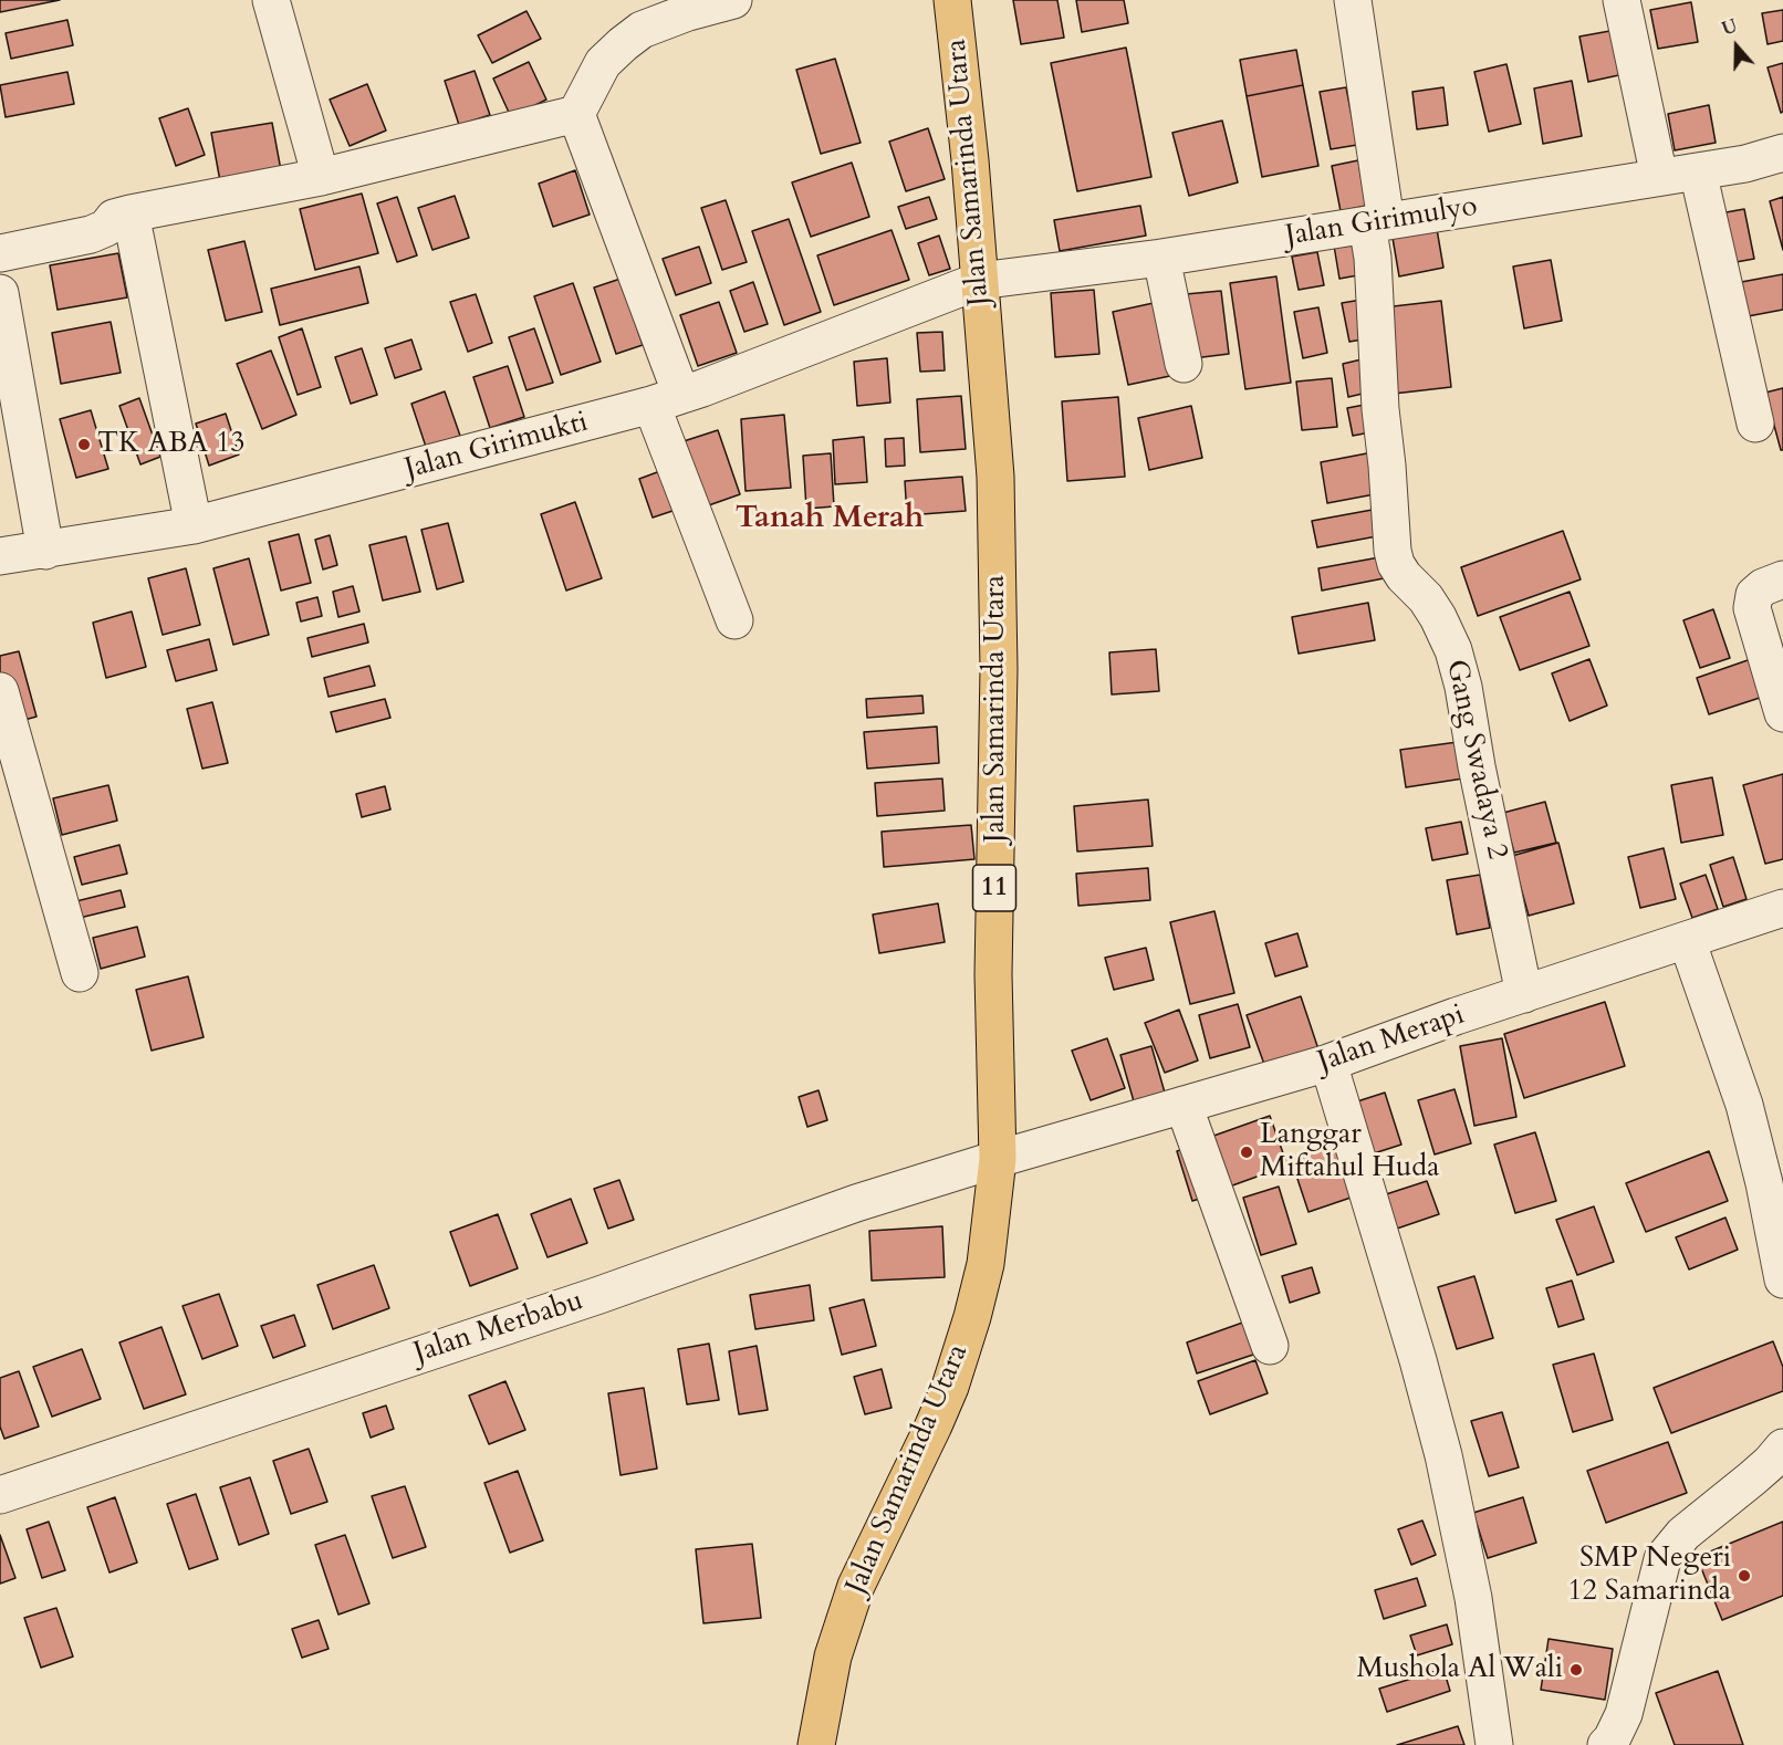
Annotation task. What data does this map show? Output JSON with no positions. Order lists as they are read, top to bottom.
{
  "streets": {
    "highway": ["Jalan Samarinda Utara", "11"],
    "street": [
      "Jalan Girimulyo",
      "Jalan Girimukti",
      "Gang Swadaya 2",
      "Jalan Merapi",
      "Jalan Merbabu"
    ]
  },
  "crossings": [
    ["Jalan Samarinda Utara", "Jalan Girimulyo"],
    ["Jalan Samarinda Utara", "Jalan Girimukti"],
    ["Jalan Samarinda Utara", "Jalan Merapi"],
    ["Jalan Samarinda Utara", "Jalan Merbabu"],
    ["Jalan Girimulyo", "Jalan Girimukti"],
    ["Jalan Girimulyo", "Gang Swadaya 2"],
    ["Gang Swadaya 2", "Jalan Merapi"],
    ["Jalan Merapi", "Jalan Merbabu"]
  ],
  "districts": ["Tanah Merah"],
  "places": [
    "TK ABA 13",
    "Langgar Miftahul Huda",
    "SMP Negeri 12 Samarinda",
    "Mushola Al Wali"
  ],
  "north": "top"
}
